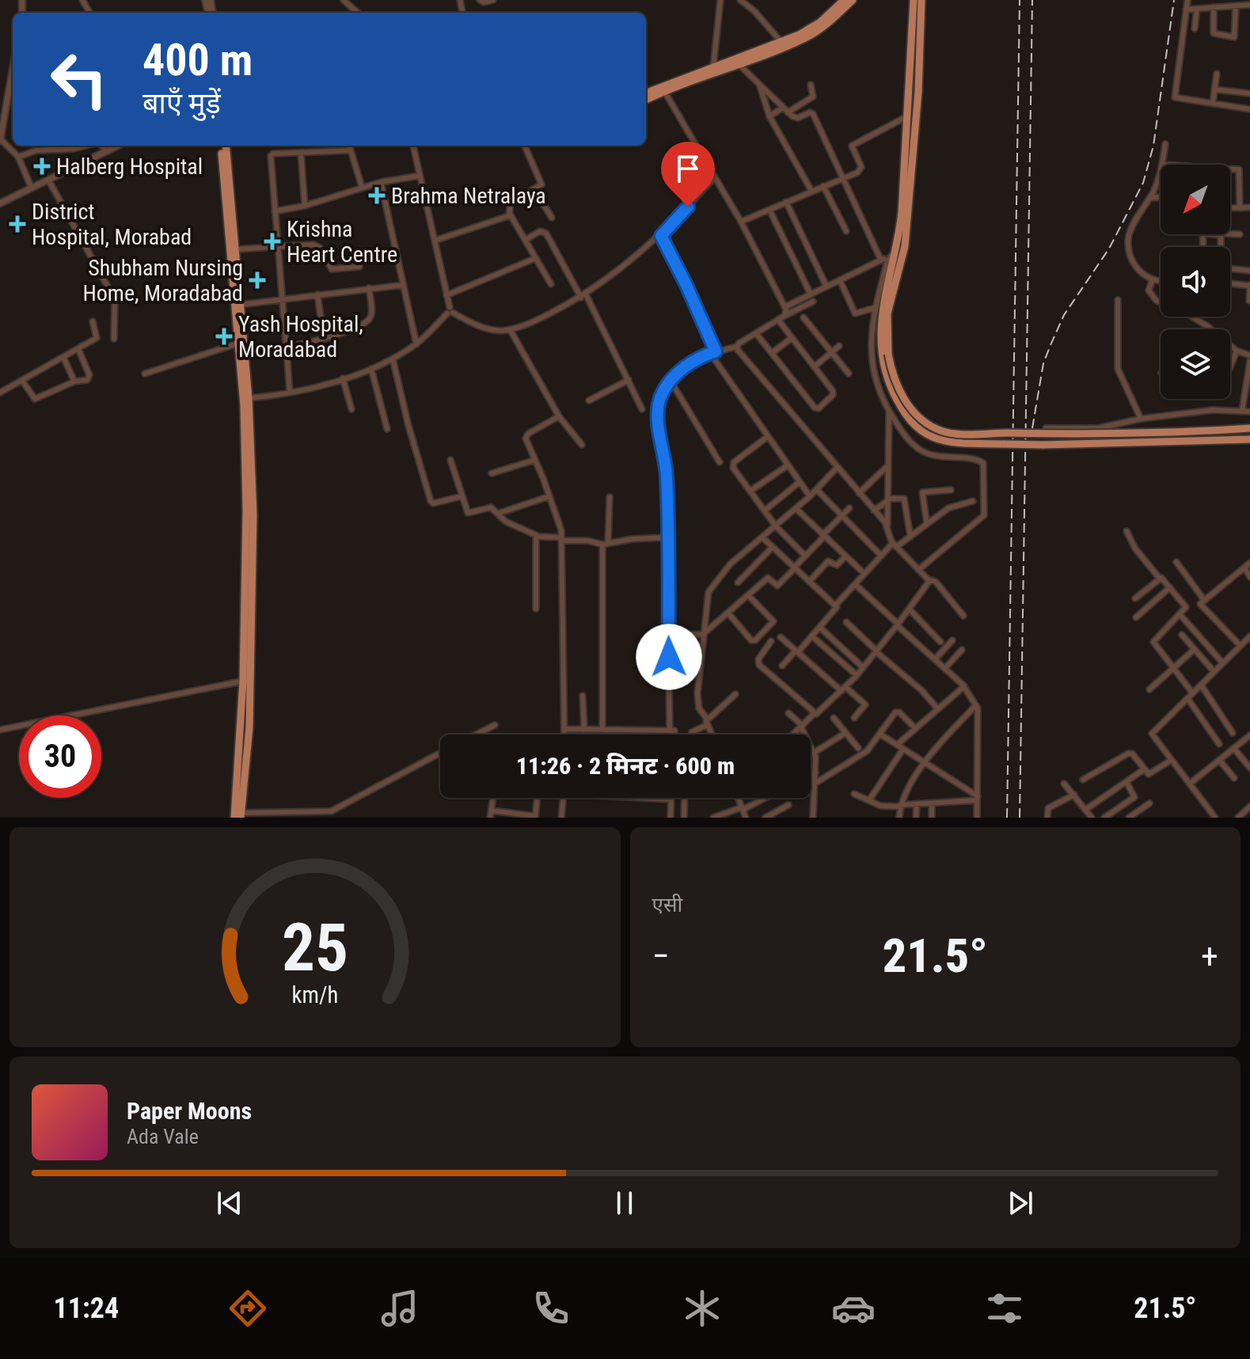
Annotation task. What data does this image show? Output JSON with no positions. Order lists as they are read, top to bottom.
{
  "places": {
    "health": [
      "Halberg Hospital",
      "Brahma Netralaya",
      "District Hospital, Morabad",
      "Krishna Heart Centre",
      "Shubham Nursing Home, Moradabad",
      "Yash Hospital, Moradabad"
    ]
  },
  "north": "bottom left",
  "page": {
    "turn": ["400 m", "बाएँ मुड़ें"],
    "limit": "30",
    "trip": "11:26 · 2 मिनट · 600 m",
    "tile": "एसी",
    "heat": ["−", "21.5°", "+"],
    "song": ["Paper Moons", "Ada Vale"],
    "tabs": ["11:24", "21.5°"],
    "gauge": ["25", "km/h"]
  }
}
